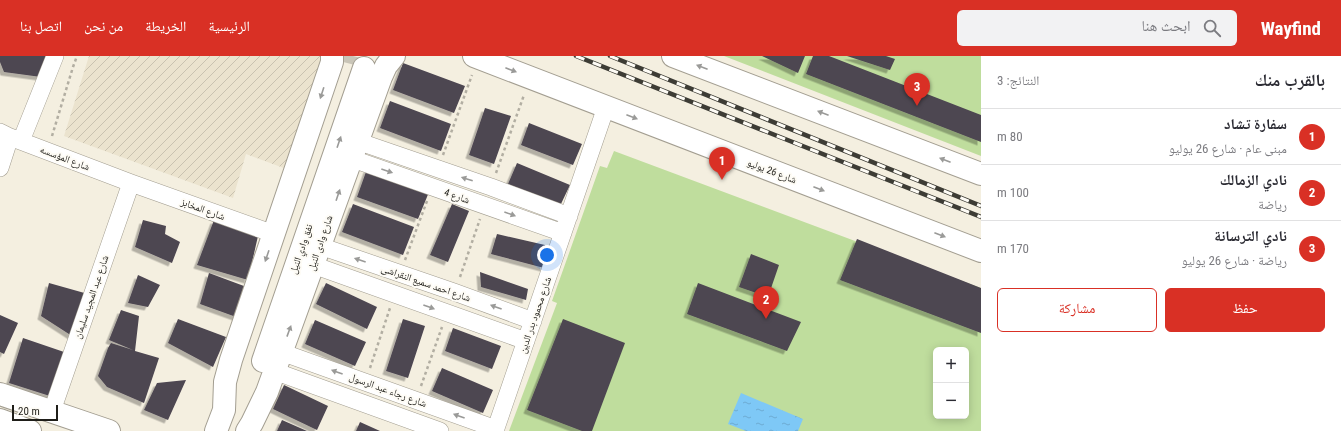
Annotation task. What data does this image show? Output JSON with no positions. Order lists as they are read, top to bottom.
{
  "streets": {
    "street": [
      "شارع المؤسسه",
      "شارع 26 يوليو",
      "شارع 4",
      "شارع المخابز",
      "شارع وادى النيل",
      "نفق وادي النيل",
      "شارع احمد سميع النقراشى",
      "شارع عبد المجيد سليمان",
      "شارع محمود بدر الدين",
      "شارع رجاء عبد الرسول"
    ]
  },
  "crossings": [
    ["شارع المؤسسه", "شارع المخابز"],
    ["شارع المؤسسه", "شارع عبد المجيد سليمان"],
    ["شارع 26 يوليو", "شارع محمود بدر الدين"],
    ["شارع 4", "شارع وادى النيل"],
    ["شارع 4", "شارع محمود بدر الدين"],
    ["شارع المخابز", "شارع وادى النيل"],
    ["شارع المخابز", "شارع عبد المجيد سليمان"],
    ["شارع وادى النيل", "نفق وادي النيل"],
    ["شارع وادى النيل", "شارع احمد سميع النقراشى"],
    ["شارع وادى النيل", "شارع رجاء عبد الرسول"],
    ["شارع احمد سميع النقراشى", "شارع محمود بدر الدين"],
    ["شارع محمود بدر الدين", "شارع رجاء عبد الرسول"]
  ],
  "scale_bar": "20 m",
  "page": {
    "header": "Wayfind",
    "search": "ابحث هنا",
    "nav": [
      "الرئيسية",
      "الخريطة",
      "من نحن",
      "اتصل بنا"
    ],
    "heading": ["بالقرب منك", "النتائج: 3"],
    "pins": ["3", "1", "2"],
    "list": [
      {
        "mark": "1",
        "name": "سفارة تشاد",
        "note": "مبنى عام · شارع 26 يوليو",
        "value": "80 m"
      },
      {
        "mark": "2",
        "name": "نادي الزمالك",
        "note": "رياضة",
        "value": "100 m"
      },
      {
        "mark": "3",
        "name": "نادي الترسانة",
        "note": "رياضة · شارع 26 يوليو",
        "value": "170 m"
      }
    ],
    "buttons": ["حفظ", "مشاركة"],
    "map_buttons": ["+", "−"],
    "scale": "20 m"
  }
}
